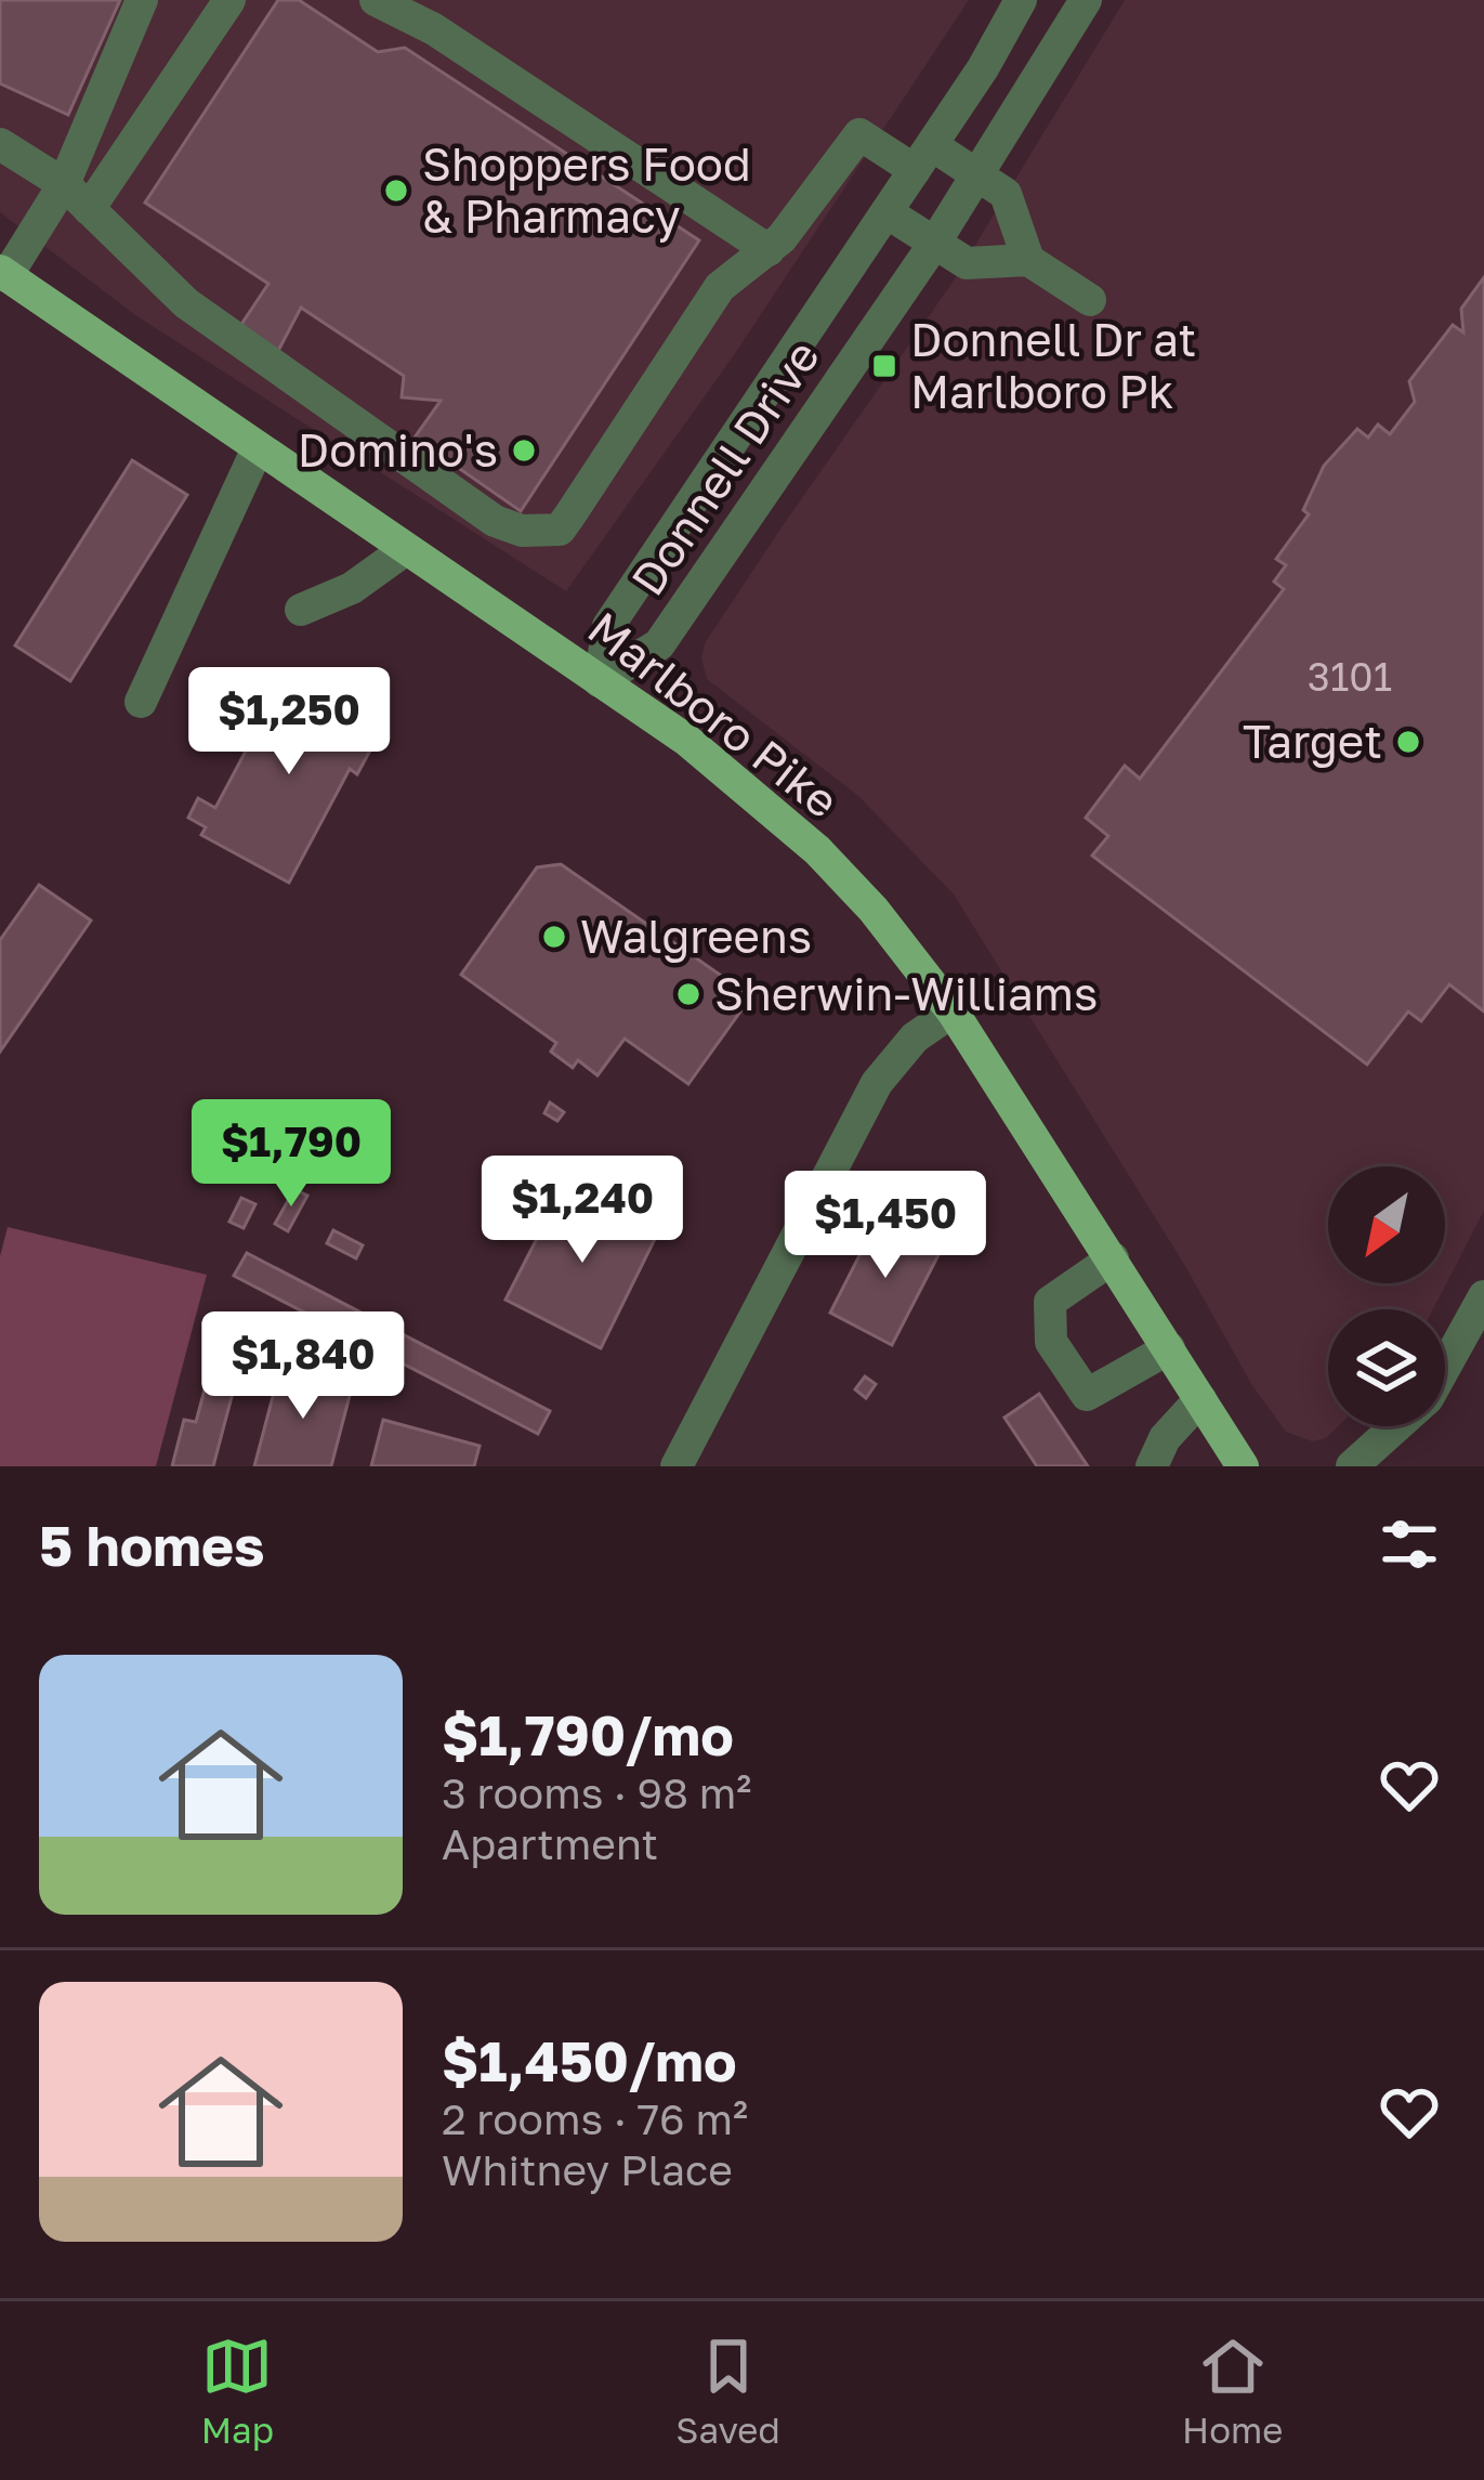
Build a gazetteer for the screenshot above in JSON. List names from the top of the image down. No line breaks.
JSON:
{"streets":{"main road":["Marlboro Pike"],"street":["Donnell Drive"]},"crossings":[["Donnell Drive","Marlboro Pike"]],"places":{"other":["Shoppers Food & Pharmacy","Domino's","Target","Walgreens","Sherwin-Williams"],"transit":["Donnell Dr at Marlboro Pk"]},"house_numbers":["3101"],"north":"bottom left","page":{"price":["$1,250","$1,790","$1,240","$1,450","$1,840"],"heading":"5 homes","list":[{"name":"$1,790/mo","note":"3 rooms · 98 m² · Apartment"},{"name":"$1,450/mo","note":"2 rooms · 76 m² · Whitney Place"}],"tabs":["Map","Saved","Home"]}}
